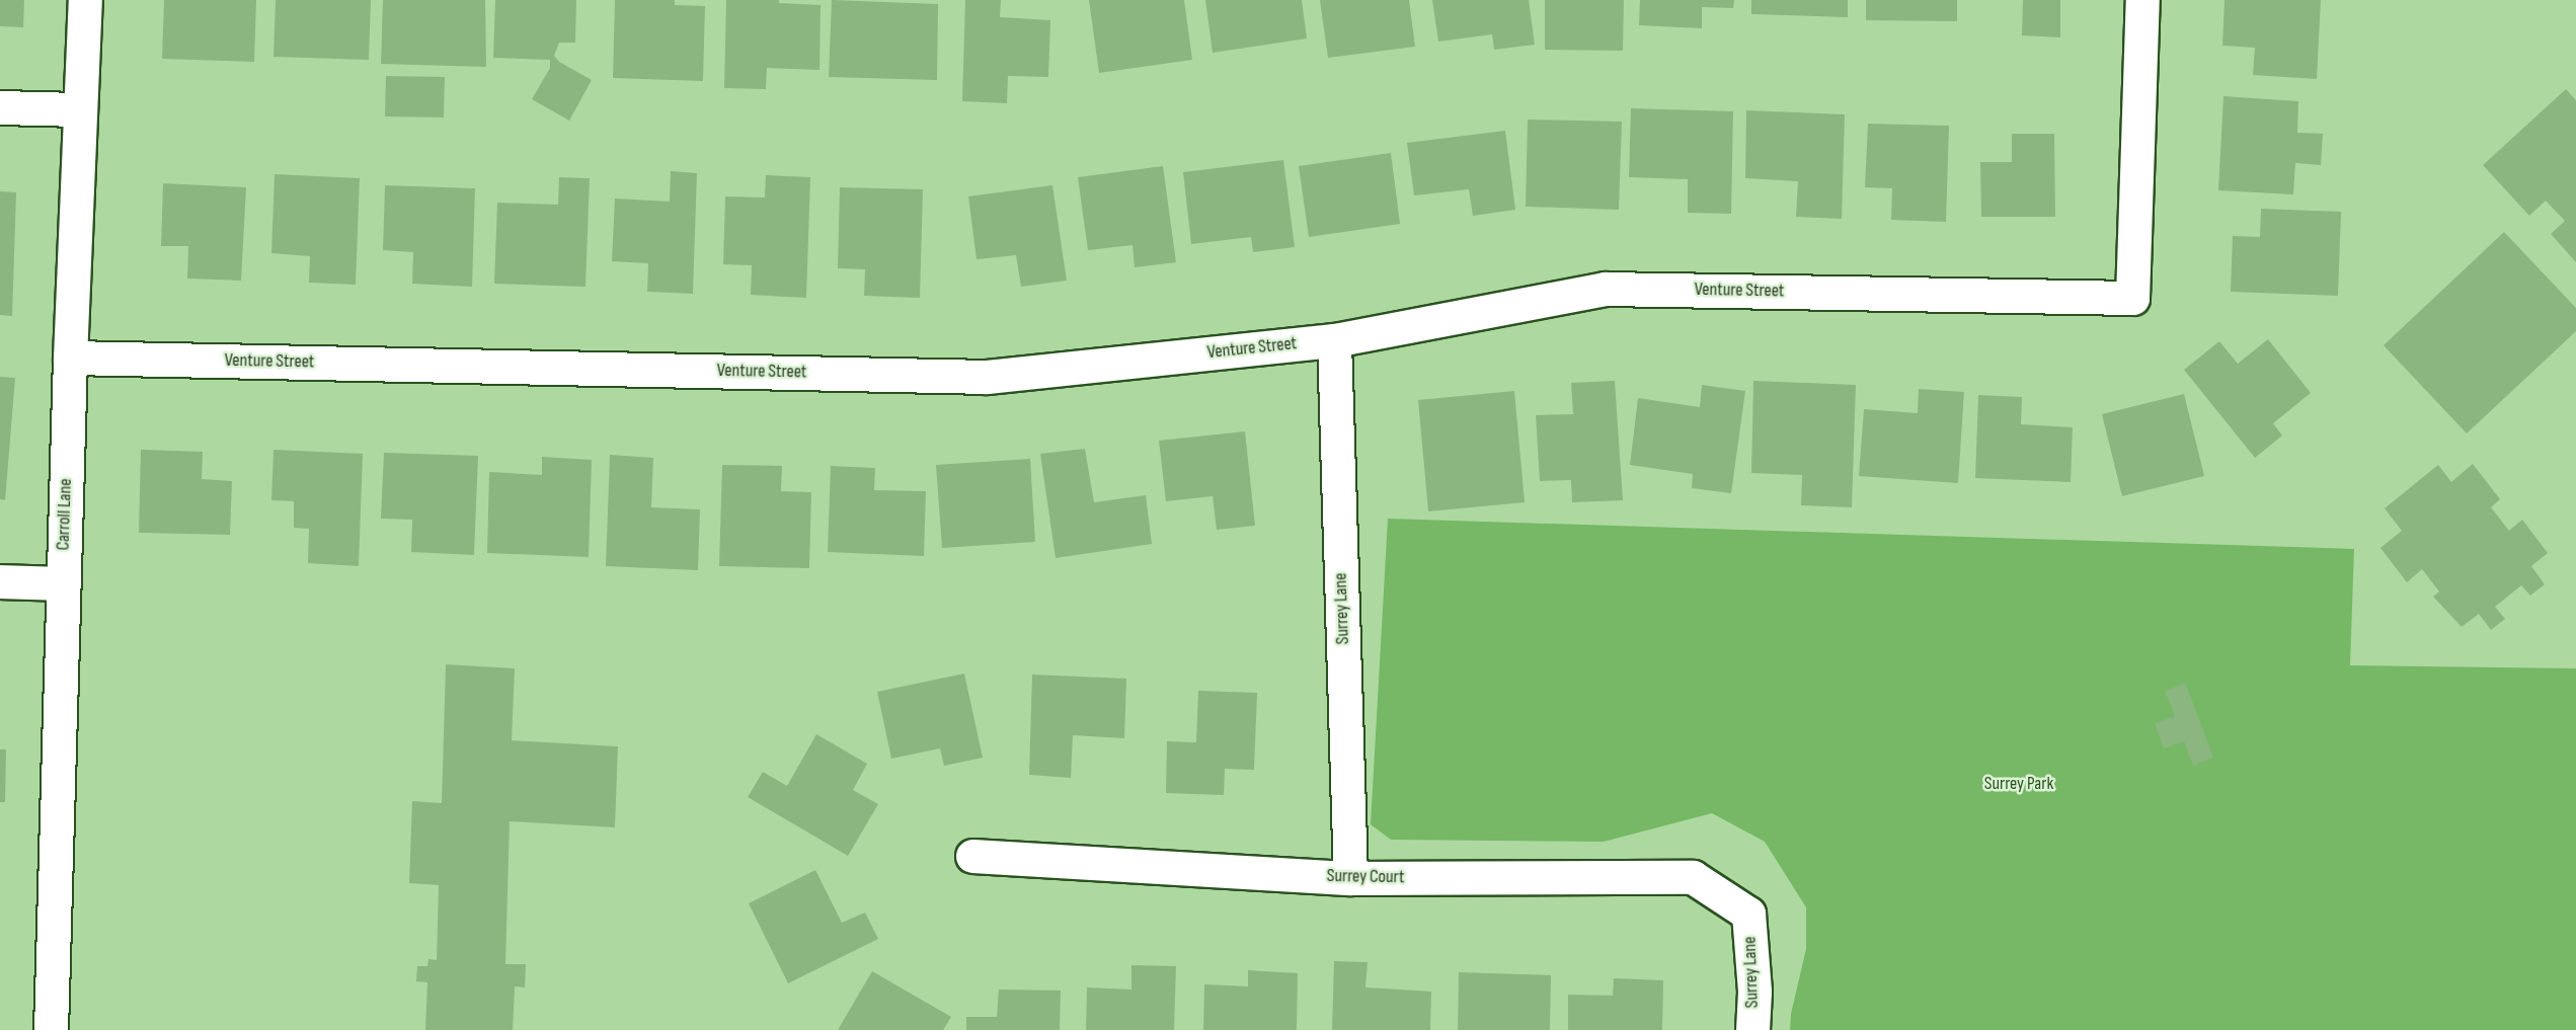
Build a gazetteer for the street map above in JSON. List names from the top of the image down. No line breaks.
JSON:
{"streets":{"street":["Venture Street","Carroll Lane","Surrey Lane","Surrey Court"]},"crossings":[["Venture Street","Carroll Lane"],["Venture Street","Surrey Lane"],["Surrey Lane","Surrey Court"]],"parks":["Surrey Park"]}
